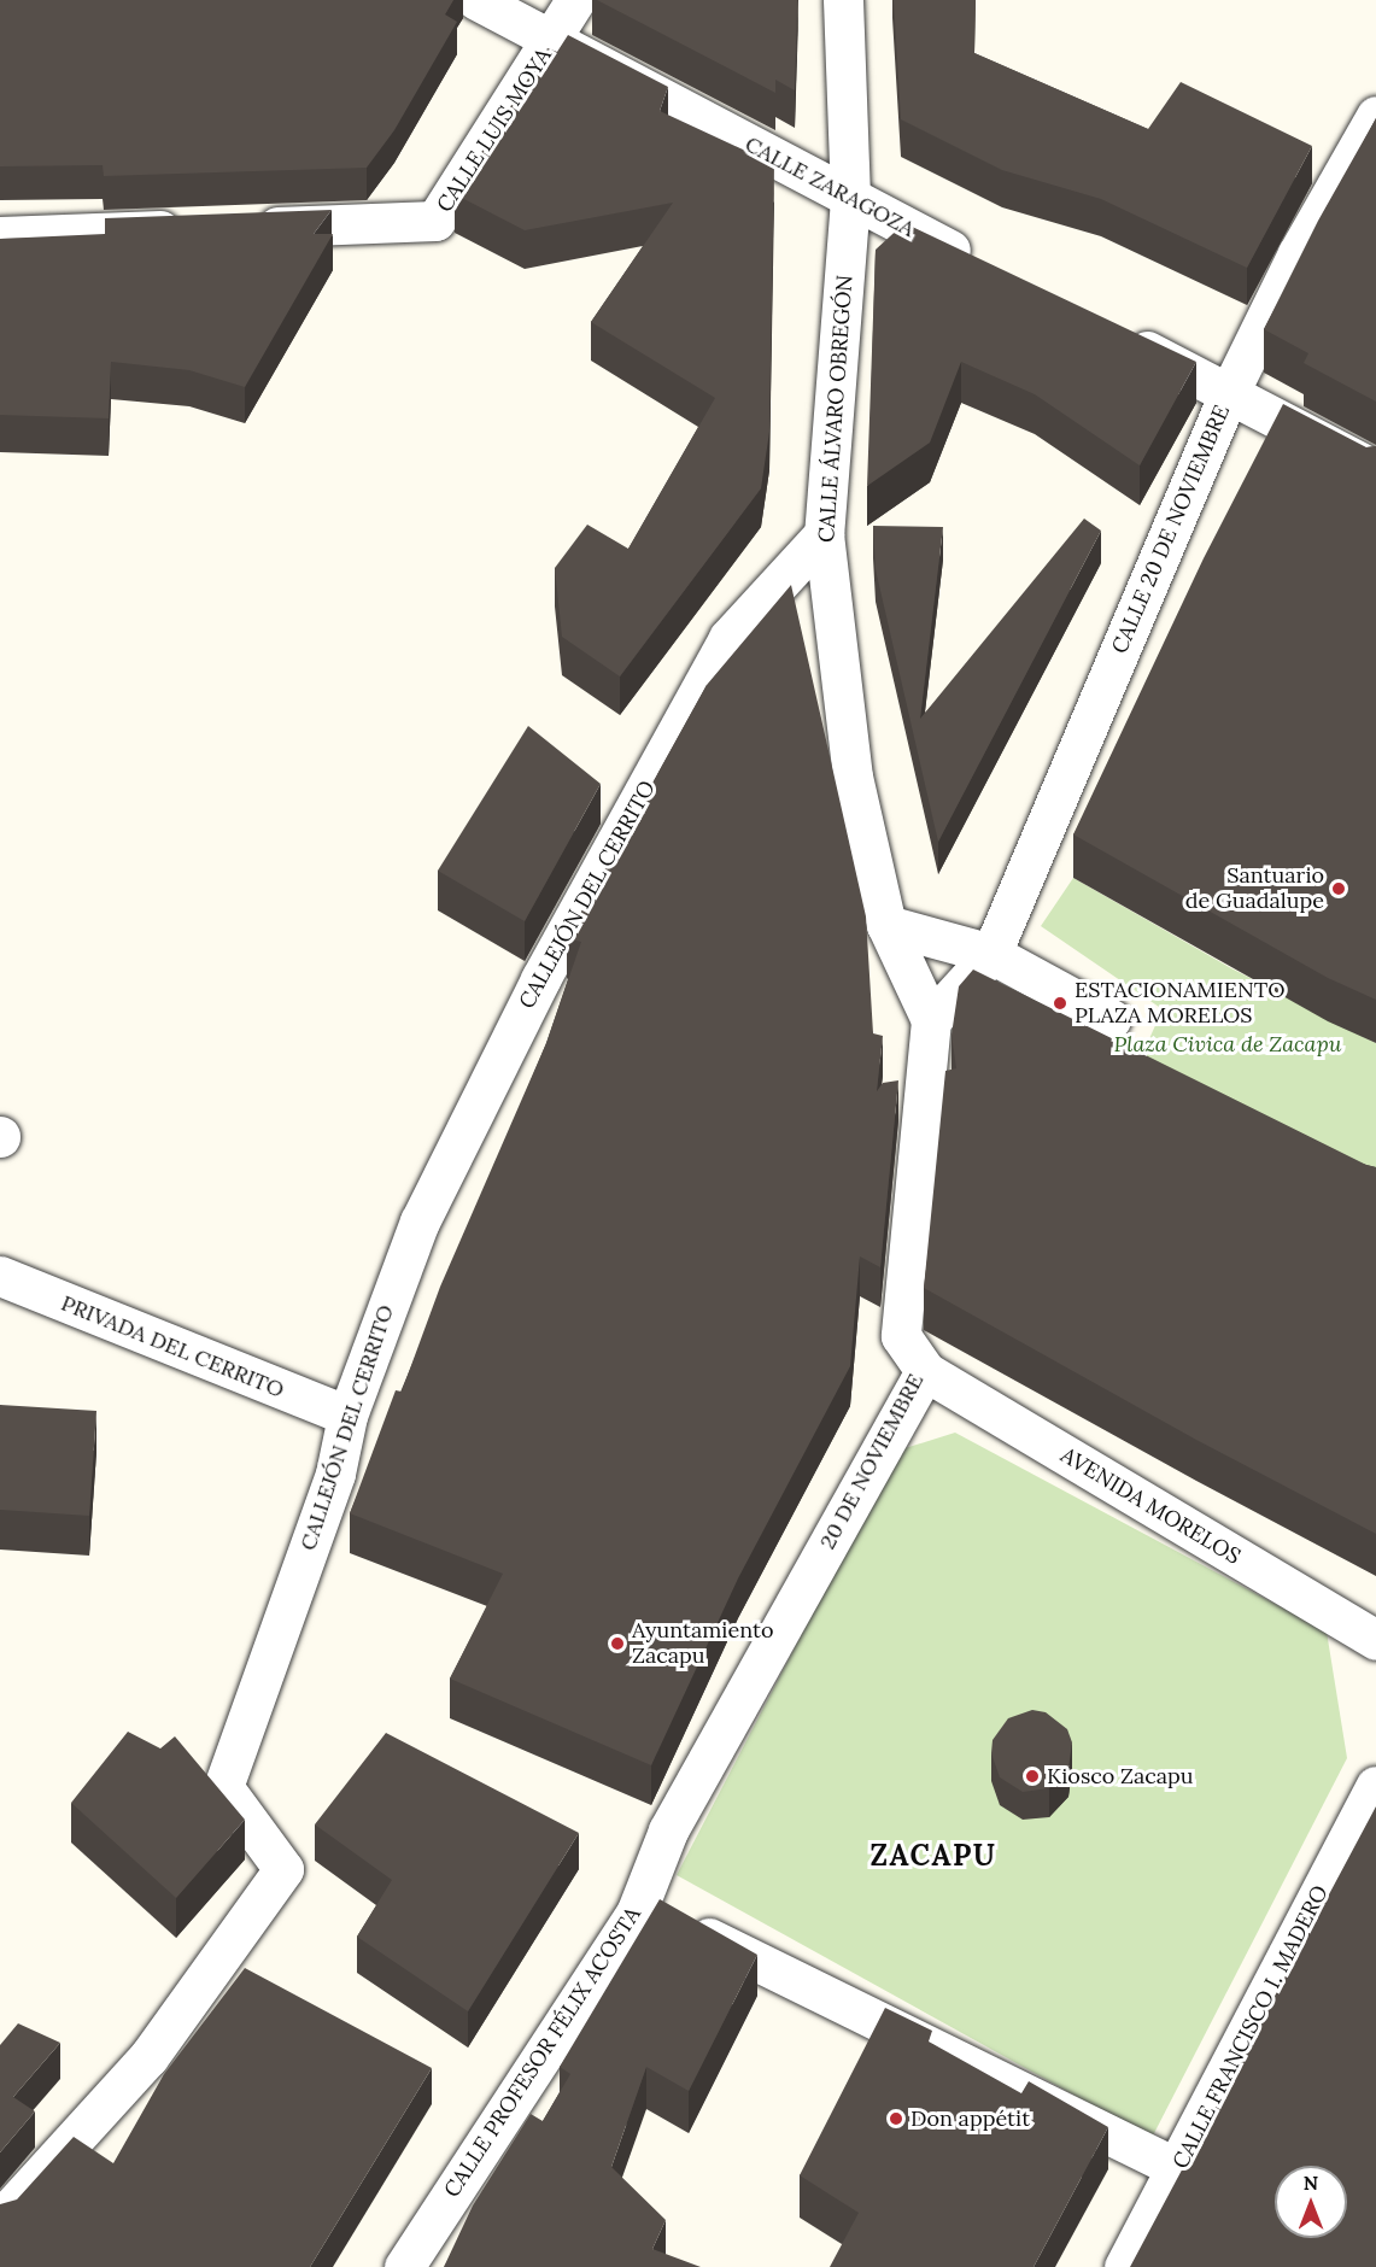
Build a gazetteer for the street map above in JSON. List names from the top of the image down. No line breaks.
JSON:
{"streets":{"street":["CALLE LUIS MOYA","CALLE ZARAGOZA","CALLE ÁLVARO OBREGÓN","CALLE 20 DE NOVIEMBRE","CALLEJÓN DEL CERRITO","PRIVADA DEL CERRITO","20 DE NOVIEMBRE","AVENIDA MORELOS","CALLE FRANCISCO I. MADERO","CALLE PROFESOR FÉLIX ACOSTA"]},"crossings":[["CALLE LUIS MOYA","CALLE ZARAGOZA"],["CALLE ZARAGOZA","CALLE ÁLVARO OBREGÓN"],["CALLE ÁLVARO OBREGÓN","CALLEJÓN DEL CERRITO"],["CALLE ÁLVARO OBREGÓN","20 DE NOVIEMBRE"],["CALLEJÓN DEL CERRITO","PRIVADA DEL CERRITO"],["20 DE NOVIEMBRE","AVENIDA MORELOS"],["20 DE NOVIEMBRE","CALLE PROFESOR FÉLIX ACOSTA"]],"districts":["ZACAPU"],"parks":["Plaza Civica de Zacapu"],"places":["Santuario de Guadalupe","ESTACIONAMIENTO PLAZA MORELOS","Ayuntamiento Zacapu","Kiosco Zacapu","Don appétit"],"north":"top"}
